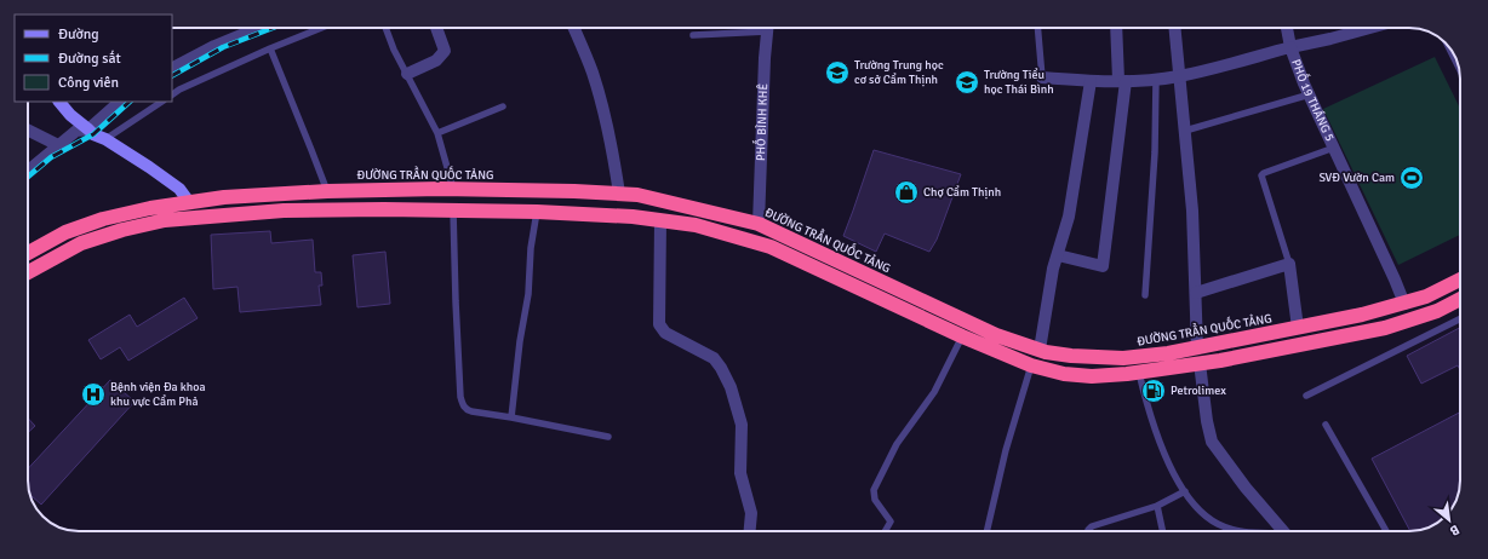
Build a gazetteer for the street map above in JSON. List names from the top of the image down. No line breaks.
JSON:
{"streets":{"highway":["ĐƯỜNG TRẦN QUỐC TẢNG"],"street":["PHỐ 19 THÁNG 5","PHỐ BÌNH KHÊ"]},"crossings":[["PHỐ 19 THÁNG 5","ĐƯỜNG TRẦN QUỐC TẢNG"],["PHỐ BÌNH KHÊ","ĐƯỜNG TRẦN QUỐC TẢNG"]],"places":{"school or university":["Trường Trung học cơ sở Cẩm Thịnh","Trường Tiểu học Thái Bình"],"sports":["SVĐ Vườn Cam"],"shop":["Chợ Cẩm Thịnh"],"fuel station":["Petrolimex"],"hospital":["Bệnh viện Đa khoa khu vực Cẩm Phả"]},"legend":["Đường","Đường sắt","Công viên"],"north":"bottom right"}
